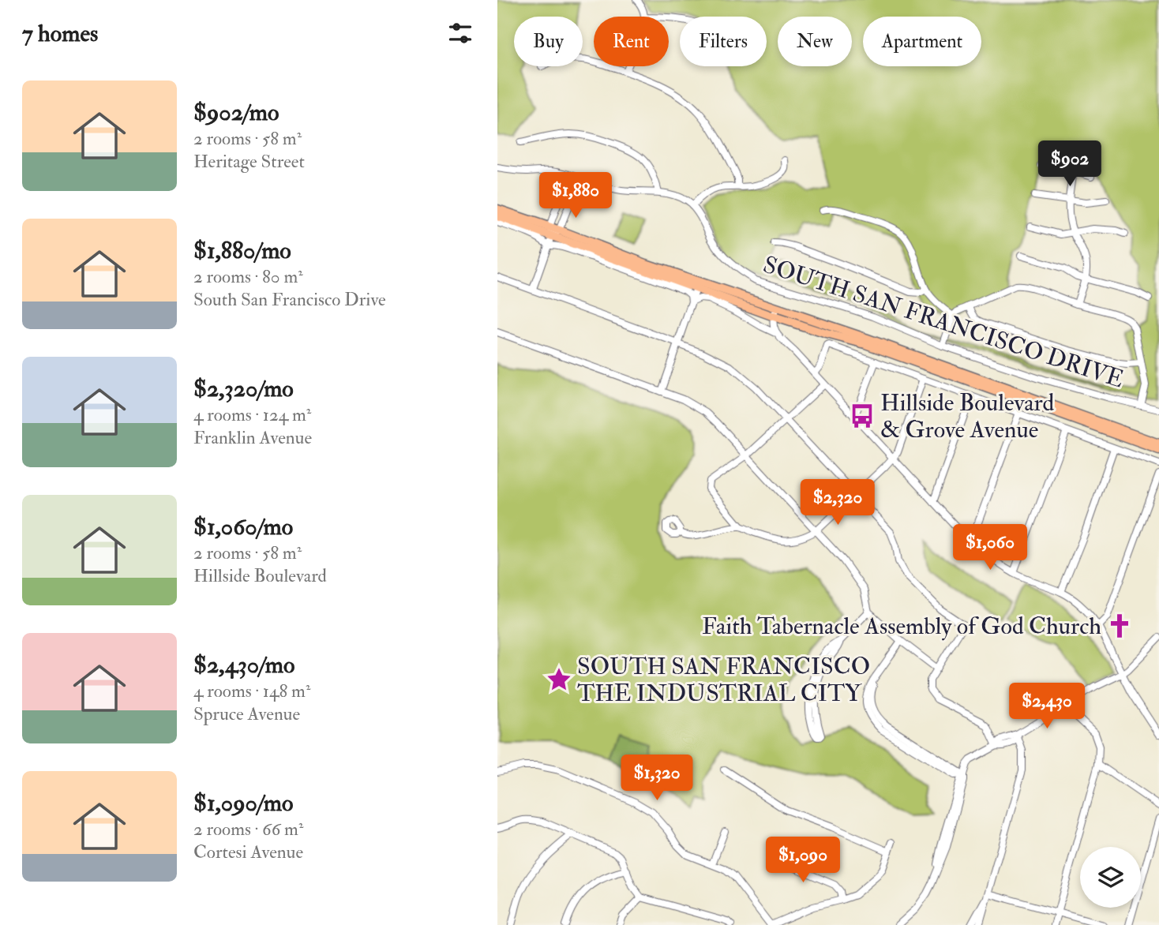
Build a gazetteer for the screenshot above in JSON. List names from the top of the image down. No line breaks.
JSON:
{"streets":{"street":["SOUTH SAN FRANCISCO DRIVE"]},"places":{"bus stop":["Hillside Boulevard & Grove Avenue"],"church":["Faith Tabernacle Assembly of God Church"],"place":["SOUTH SAN FRANCISCO THE INDUSTRIAL CITY"]},"page":{"heading":"7 homes","chip":["Buy","Rent","Filters","New","Apartment"],"list":[{"name":"$902/mo","note":"2 rooms · 58 m² · Heritage Street"},{"name":"$1,880/mo","note":"2 rooms · 80 m² · South San Francisco Drive"},{"name":"$2,320/mo","note":"4 rooms · 124 m² · Franklin Avenue"},{"name":"$1,060/mo","note":"2 rooms · 58 m² · Hillside Boulevard"},{"name":"$2,430/mo","note":"4 rooms · 148 m² · Spruce Avenue"},{"name":"$1,090/mo","note":"2 rooms · 66 m² · Cortesi Avenue"}],"price":["$902","$1,880","$2,320","$1,060","$2,430","$1,320","$1,090"]}}
